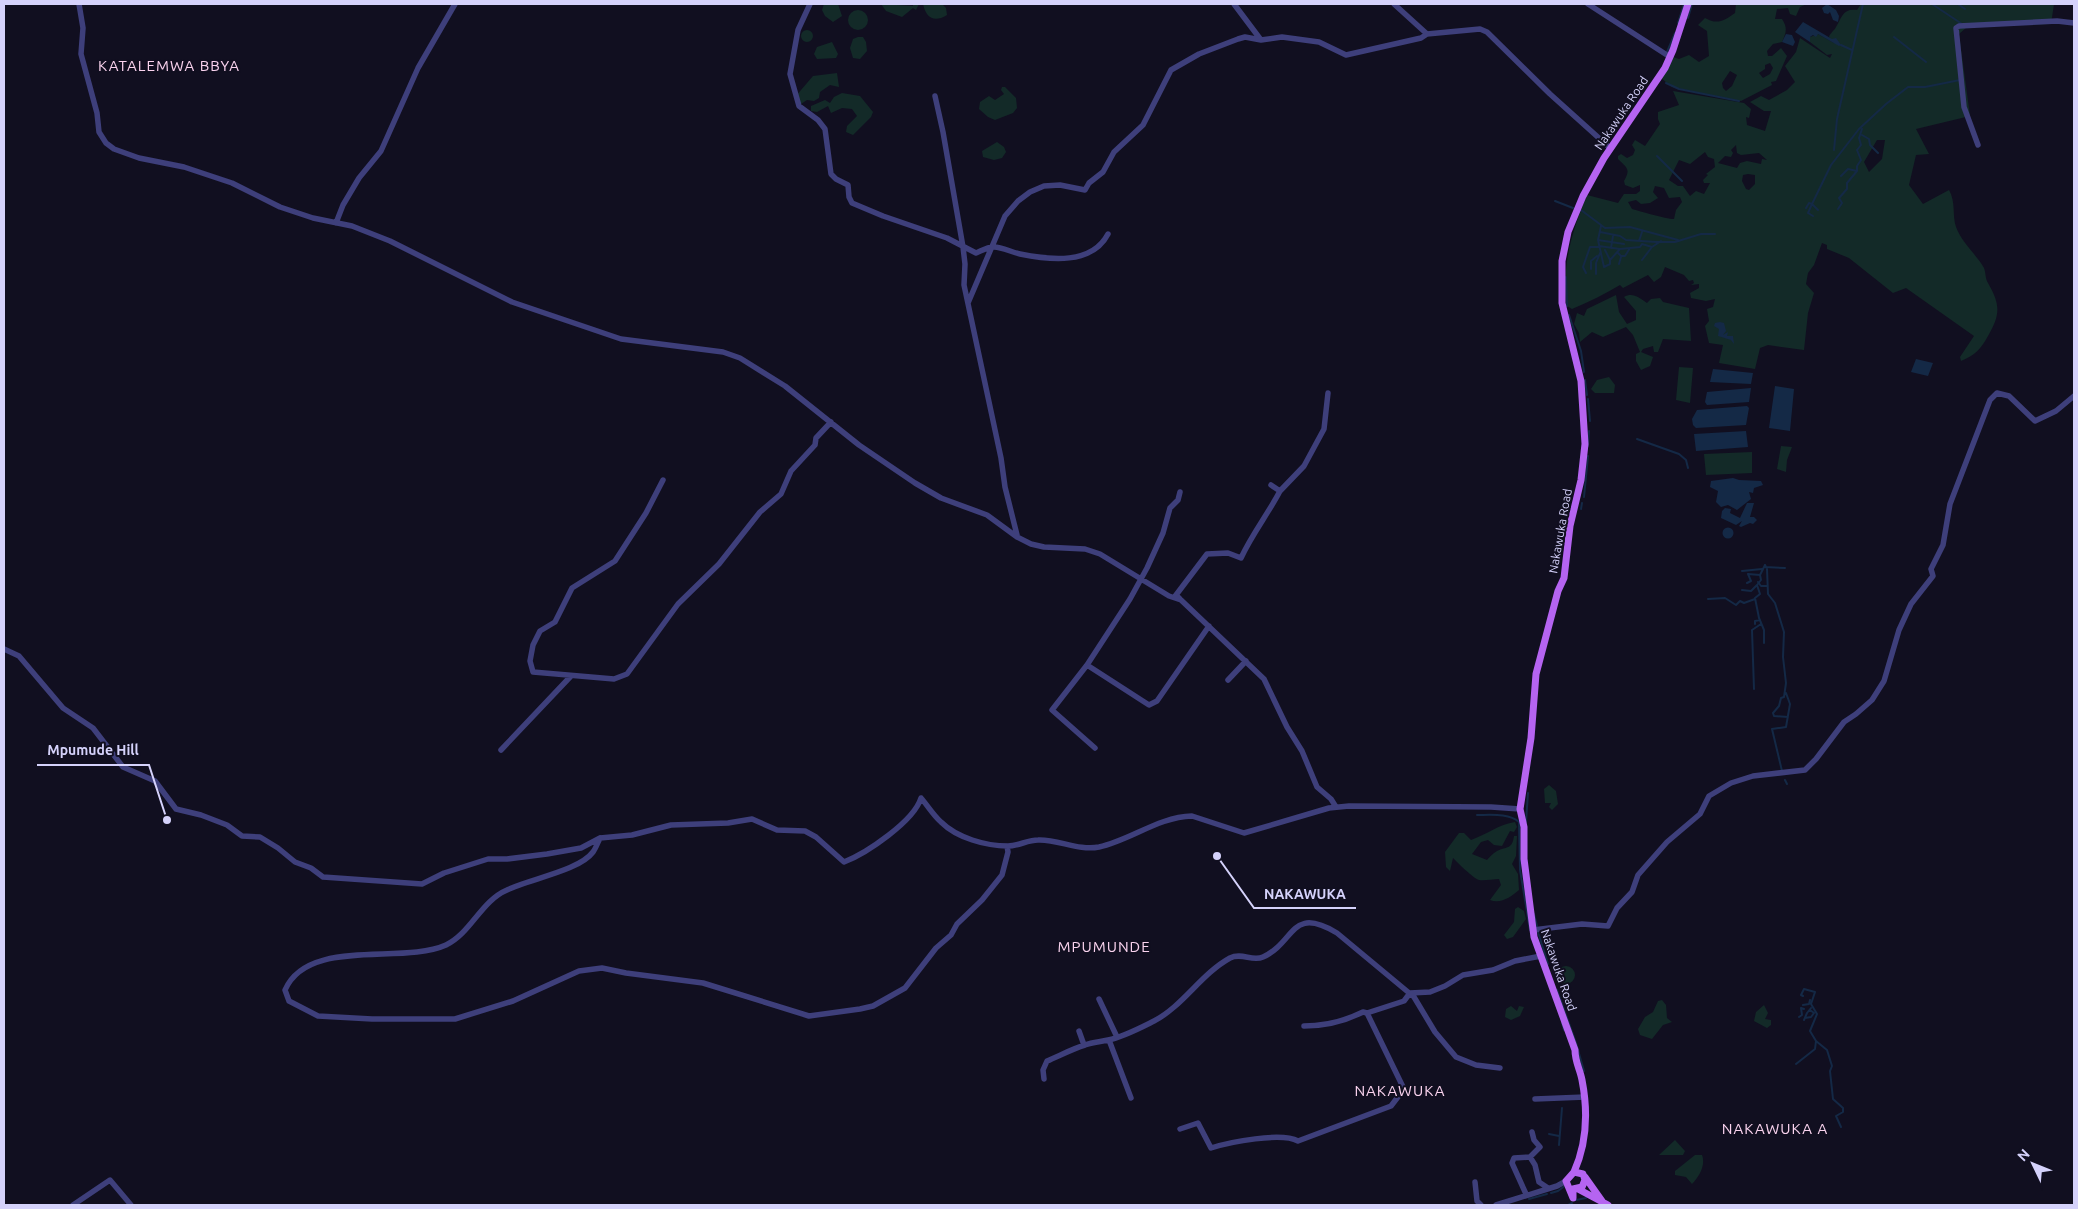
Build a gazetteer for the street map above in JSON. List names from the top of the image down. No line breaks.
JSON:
{"streets":{"main road":["Nakawuka Road"]},"districts":["KATALEMWA BBYA","MPUMUNDE","NAKAWUKA","NAKAWUKA A"],"places":["Mpumude Hill","NAKAWUKA"],"north":"top left"}
